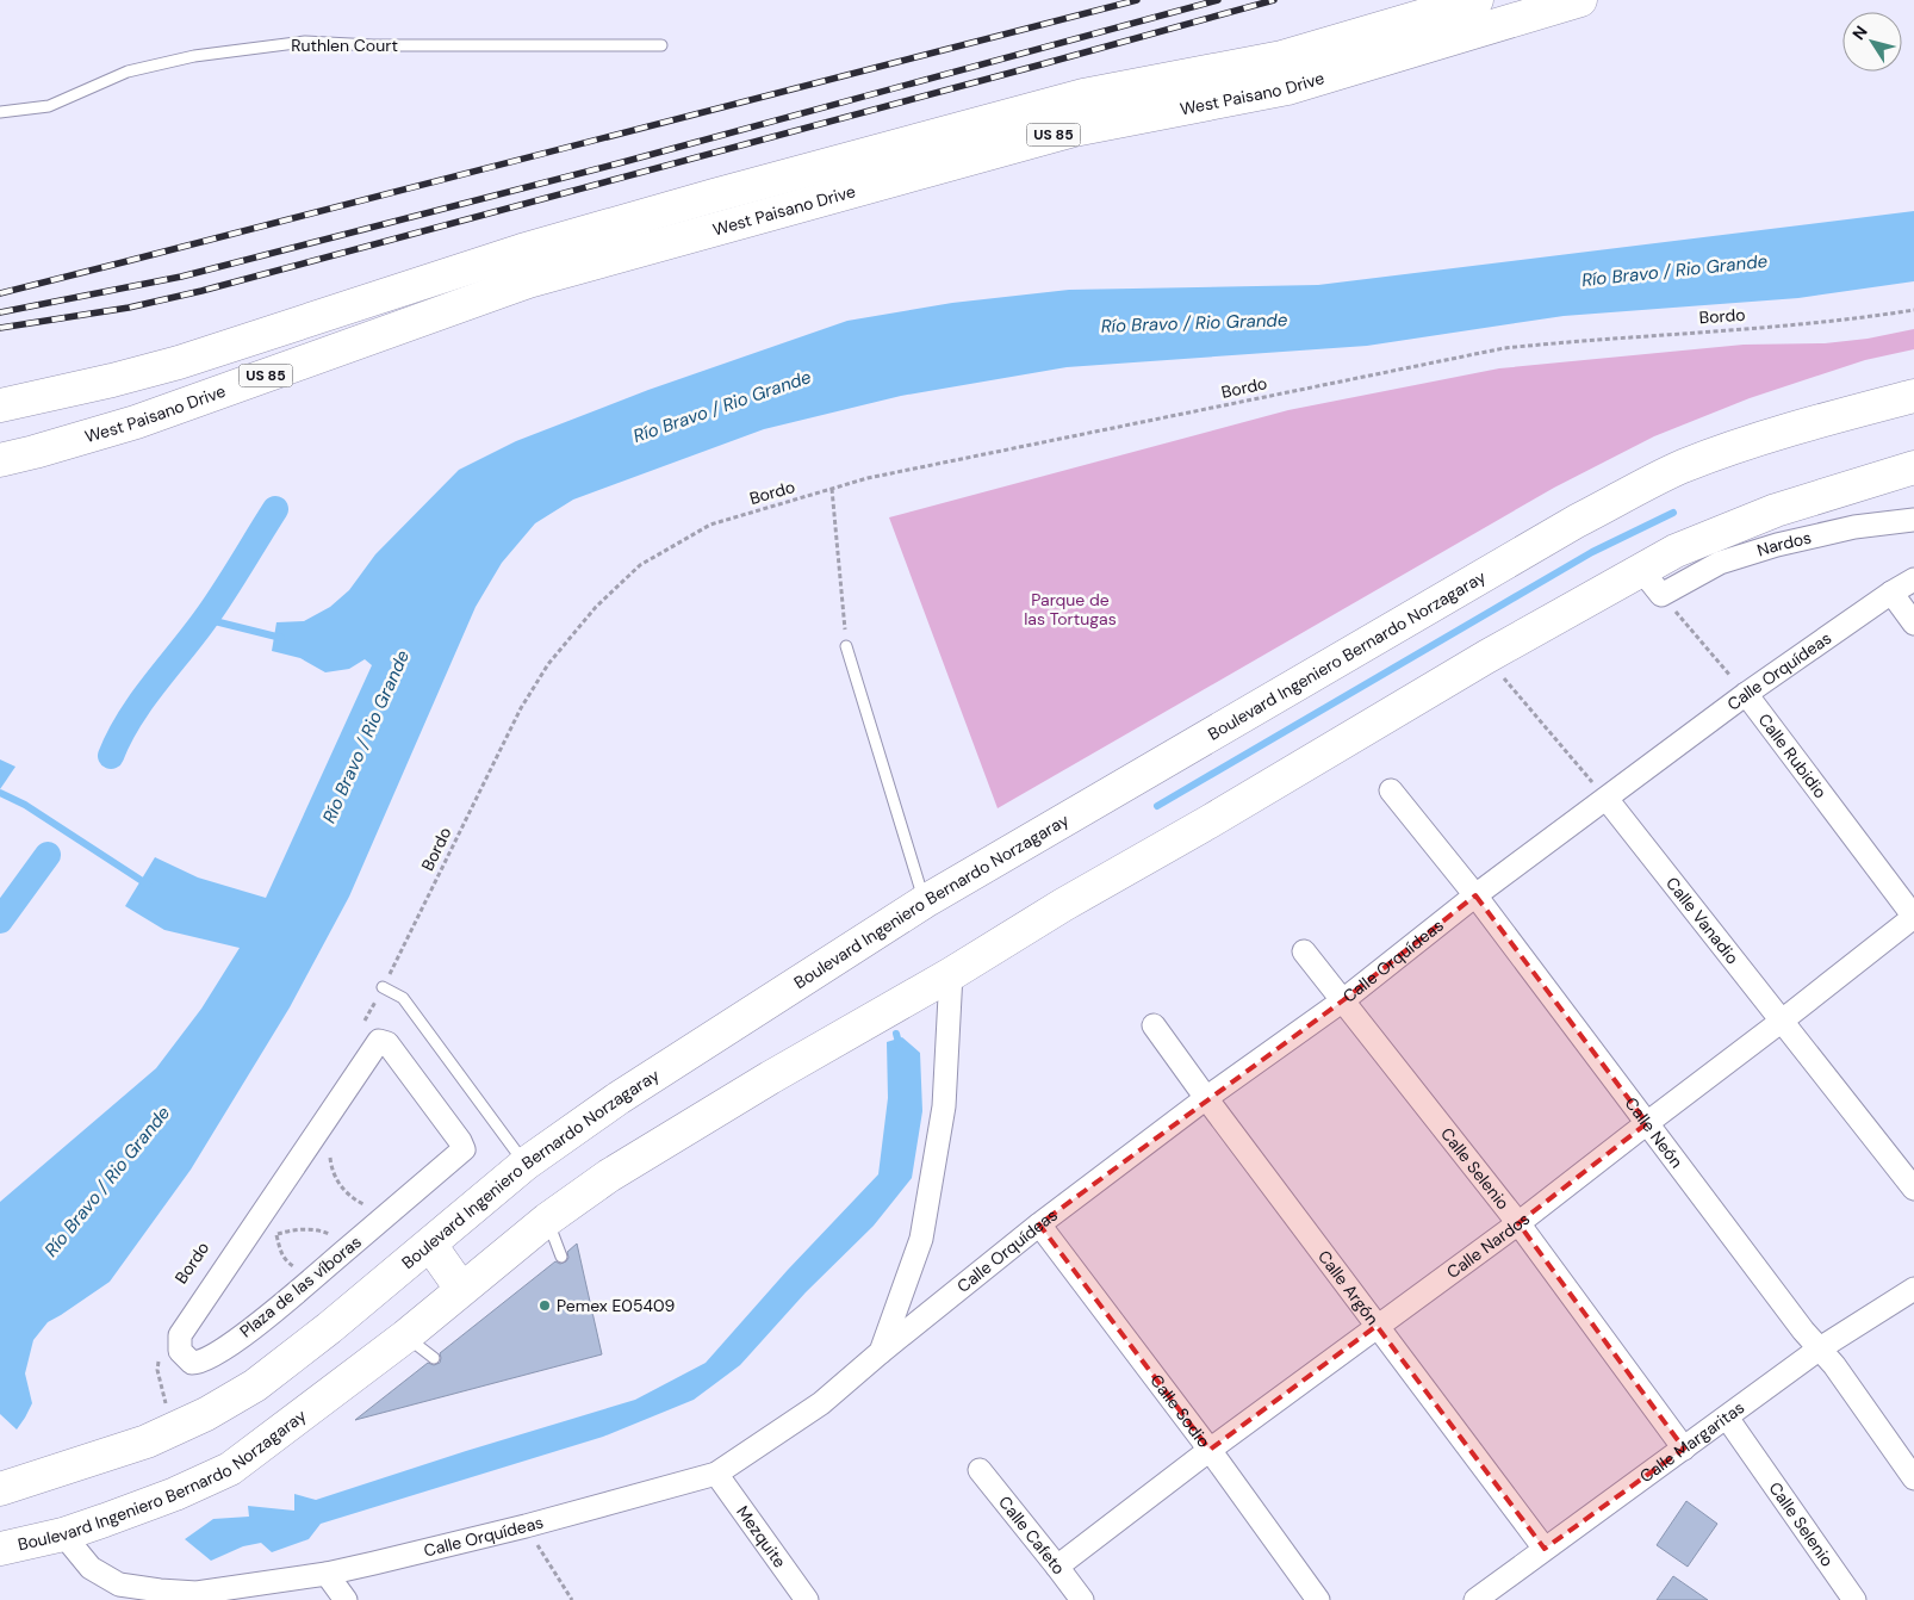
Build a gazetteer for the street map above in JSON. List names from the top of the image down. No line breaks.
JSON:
{"streets":{"main road":["West Paisano Drive","US 85","Boulevard Ingeniero Bernardo Norzagaray"],"street":["Nardos","Calle Orquídeas","Calle Rubidio","Calle Vanadio","Calle Neón","Calle Selenio","Calle Nardos","Plaza de las víboras","Calle Argón","Calle Sodio","Calle Margaritas","Calle Cafeto","Mezquite"],"lane":["Ruthlen Court"],"path":["Bordo"]},"crossings":[["Nardos","Boulevard Ingeniero Bernardo Norzagaray"],["Boulevard Ingeniero Bernardo Norzagaray","Calle Orquídeas"],["Calle Orquídeas","Calle Rubidio"],["Calle Orquídeas","Calle Vanadio"],["Calle Orquídeas","Calle Neón"],["Calle Orquídeas","Calle Selenio"],["Calle Orquídeas","Calle Argón"],["Calle Orquídeas","Calle Sodio"],["Calle Orquídeas","Mezquite"],["Calle Rubidio","Calle Nardos"],["Calle Vanadio","Calle Nardos"],["Calle Neón","Calle Nardos"],["Calle Neón","Calle Margaritas"],["Calle Selenio","Calle Nardos"],["Calle Selenio","Calle Margaritas"],["Calle Nardos","Calle Argón"],["Calle Nardos","Calle Sodio"],["Calle Nardos","Calle Cafeto"],["Calle Argón","Calle Margaritas"]],"water":["Río Bravo / Rio Grande"],"parks":["Parque de las Tortugas"],"places":["Pemex E05409"],"north":"top left"}
